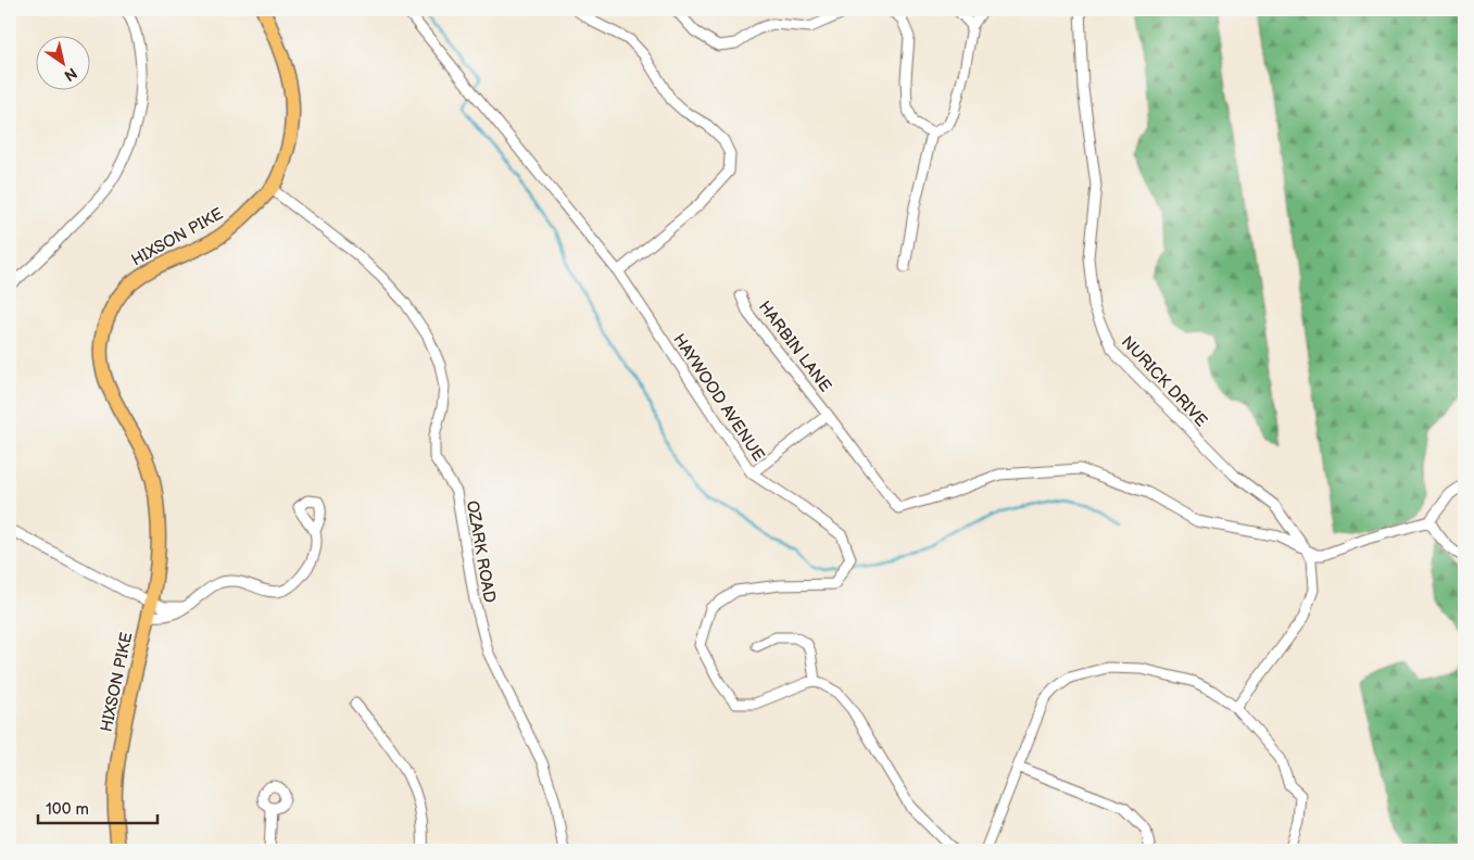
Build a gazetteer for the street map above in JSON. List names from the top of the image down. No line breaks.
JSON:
{"streets":{"main road":["HIXSON PIKE"],"street":["HARBIN LANE","NURICK DRIVE","HAYWOOD AVENUE","OZARK ROAD"]},"crossings":[["HIXSON PIKE","OZARK ROAD"],["HARBIN LANE","NURICK DRIVE"]],"scale_bar":"100 m","north":"bottom right"}
